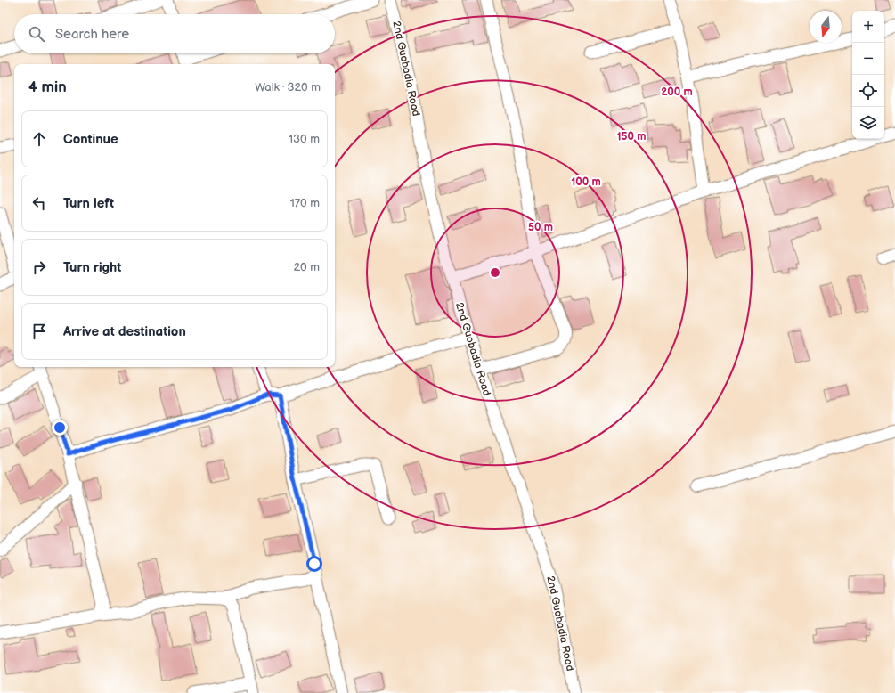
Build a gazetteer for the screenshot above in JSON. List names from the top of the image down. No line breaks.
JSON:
{"streets":{"street":["2nd Guobadia Road"]},"north":"bottom","page":{"map_buttons":["+","−"],"search":"Search here","heading":["4 min","Walk · 320 m"],"list":[["Continue","130 m"],["Turn left","170 m"],["Turn right","20 m"],"Arrive at destination"]},"rings":["200 m","150 m","100 m","50 m"]}
